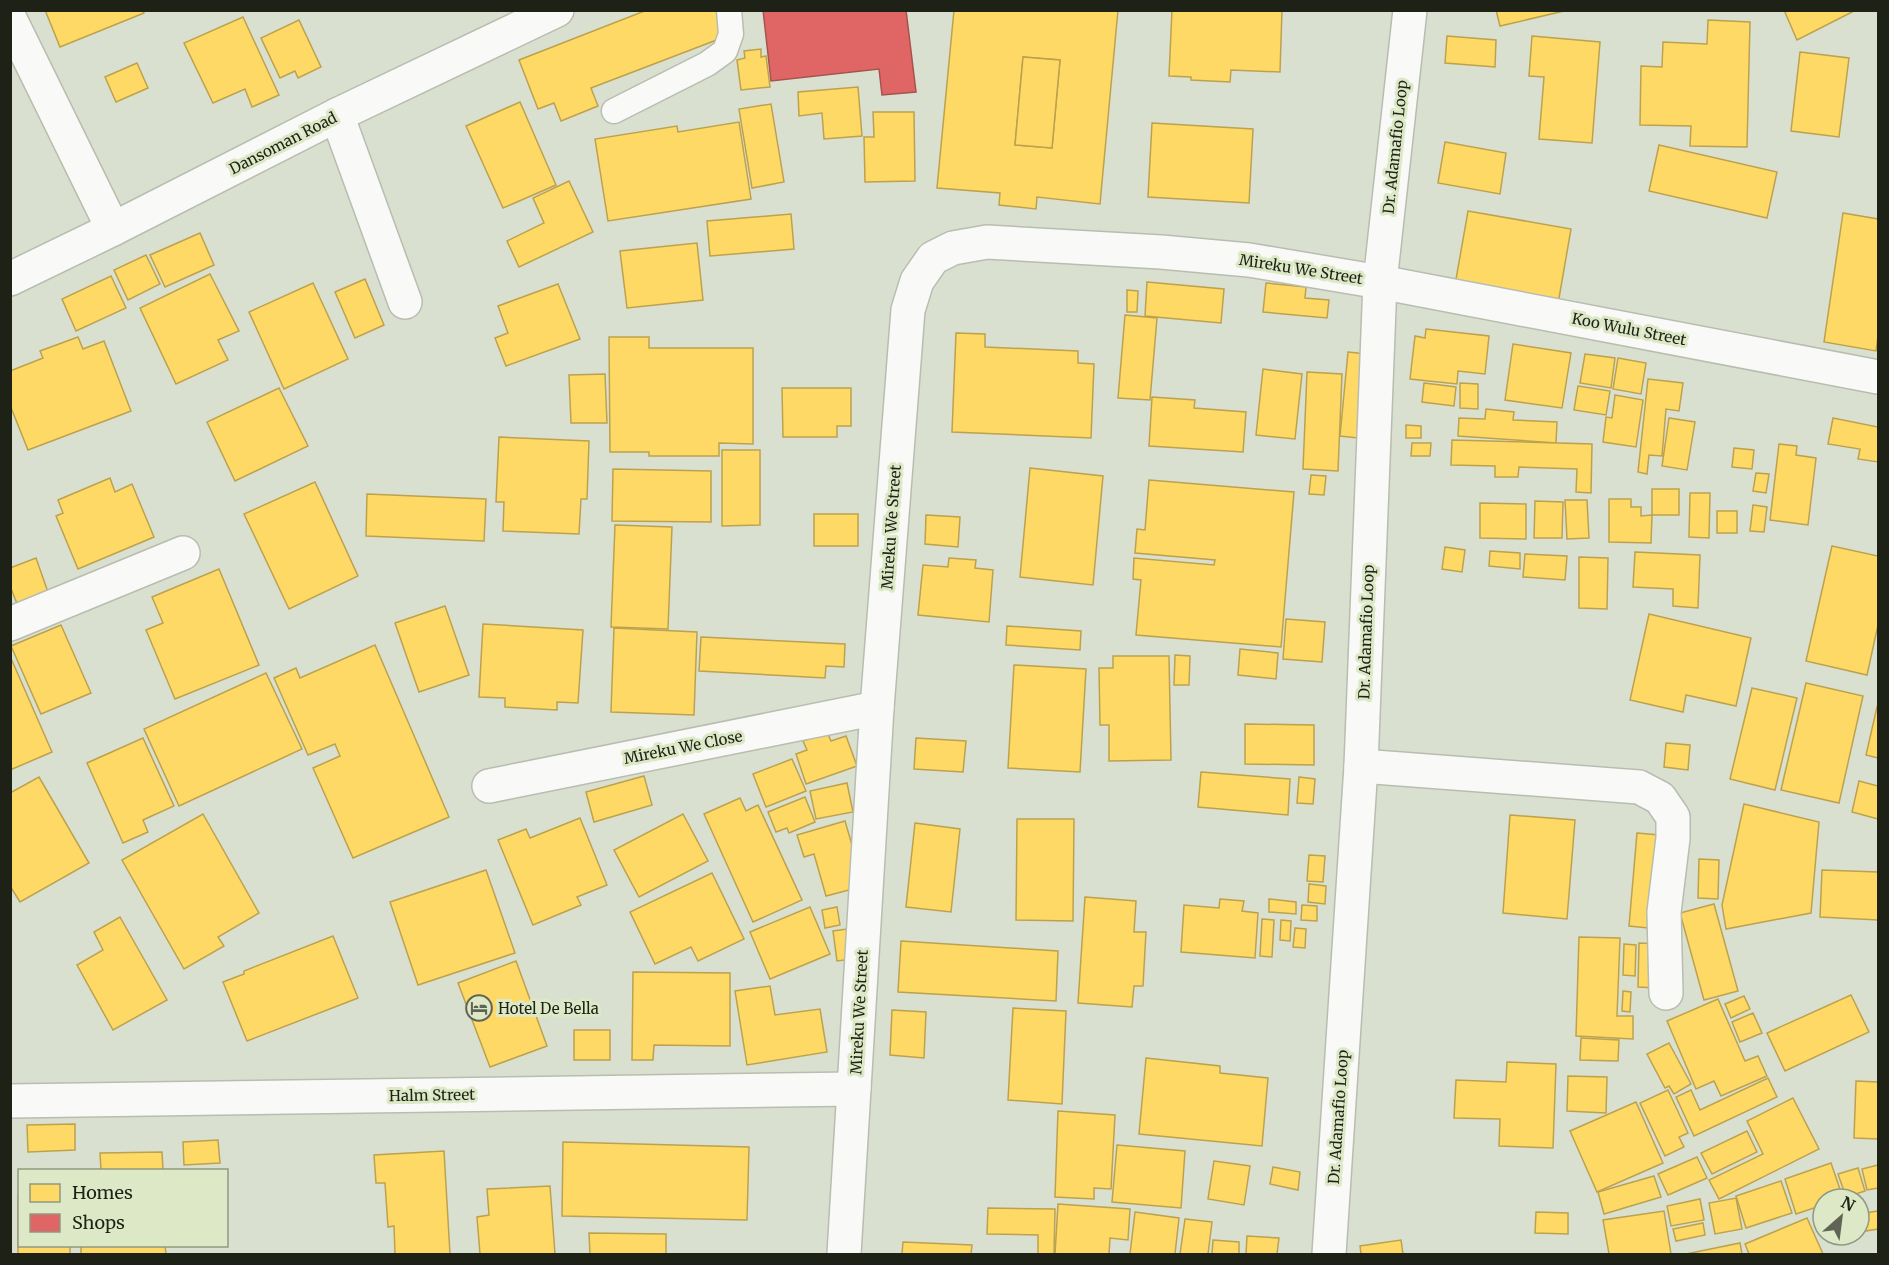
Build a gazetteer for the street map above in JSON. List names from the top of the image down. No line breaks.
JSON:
{"streets":{"street":["Dansoman Road","Dr. Adamafio Loop","Mireku We Street","Koo Wulu Street","Mireku We Close","Halm Street"]},"crossings":[["Dr. Adamafio Loop","Mireku We Street"],["Dr. Adamafio Loop","Koo Wulu Street"],["Mireku We Street","Koo Wulu Street"],["Mireku We Street","Mireku We Close"],["Mireku We Street","Halm Street"]],"places":{"hotel":["Hotel De Bella"]},"legend":["Homes","Shops"],"north":"top right"}
